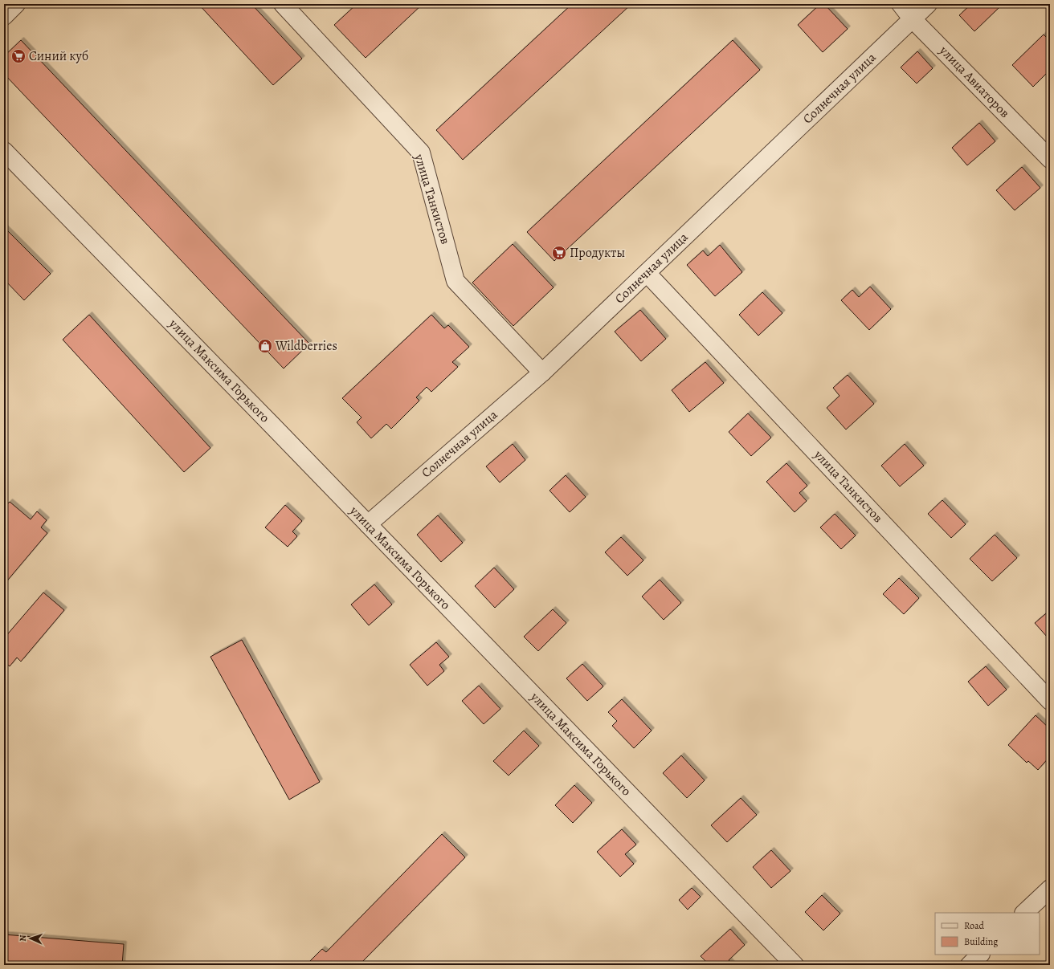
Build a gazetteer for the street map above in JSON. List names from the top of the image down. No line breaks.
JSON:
{"streets":{"street":["улица Авиаторов","Солнечная улица","улица Танкистов","улица Максима Горького"]},"crossings":[["улица Авиаторов","Солнечная улица"],["Солнечная улица","улица Танкистов"],["Солнечная улица","улица Максима Горького"]],"places":{"supermarket":["Синий куб","Продукты"],"shop":["Wildberries"]},"legend":["Road","Building"],"north":"left"}
